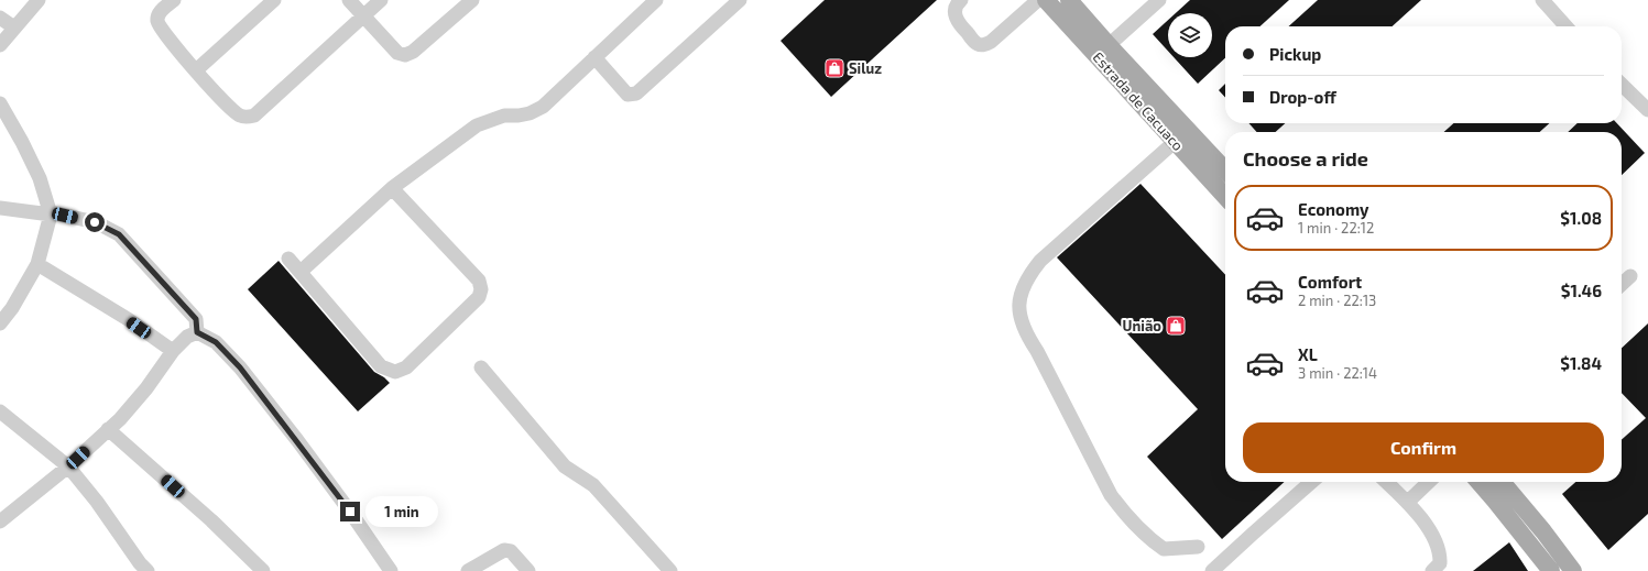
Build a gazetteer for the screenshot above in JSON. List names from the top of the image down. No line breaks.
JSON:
{"streets":{"main road":["Estrada de Cacuaco"]},"places":{"shop":["Siluz","União"]},"page":{"banner":["Pickup","Drop-off"],"heading":"Choose a ride","list":[{"name":"Economy","note":"1 min · 22:12","value":"$1.08"},{"name":"Comfort","note":"2 min · 22:13","value":"$1.46"},{"name":"XL","note":"3 min · 22:14","value":"$1.84"}],"buttons":"Confirm","bubble":"1 min"}}
